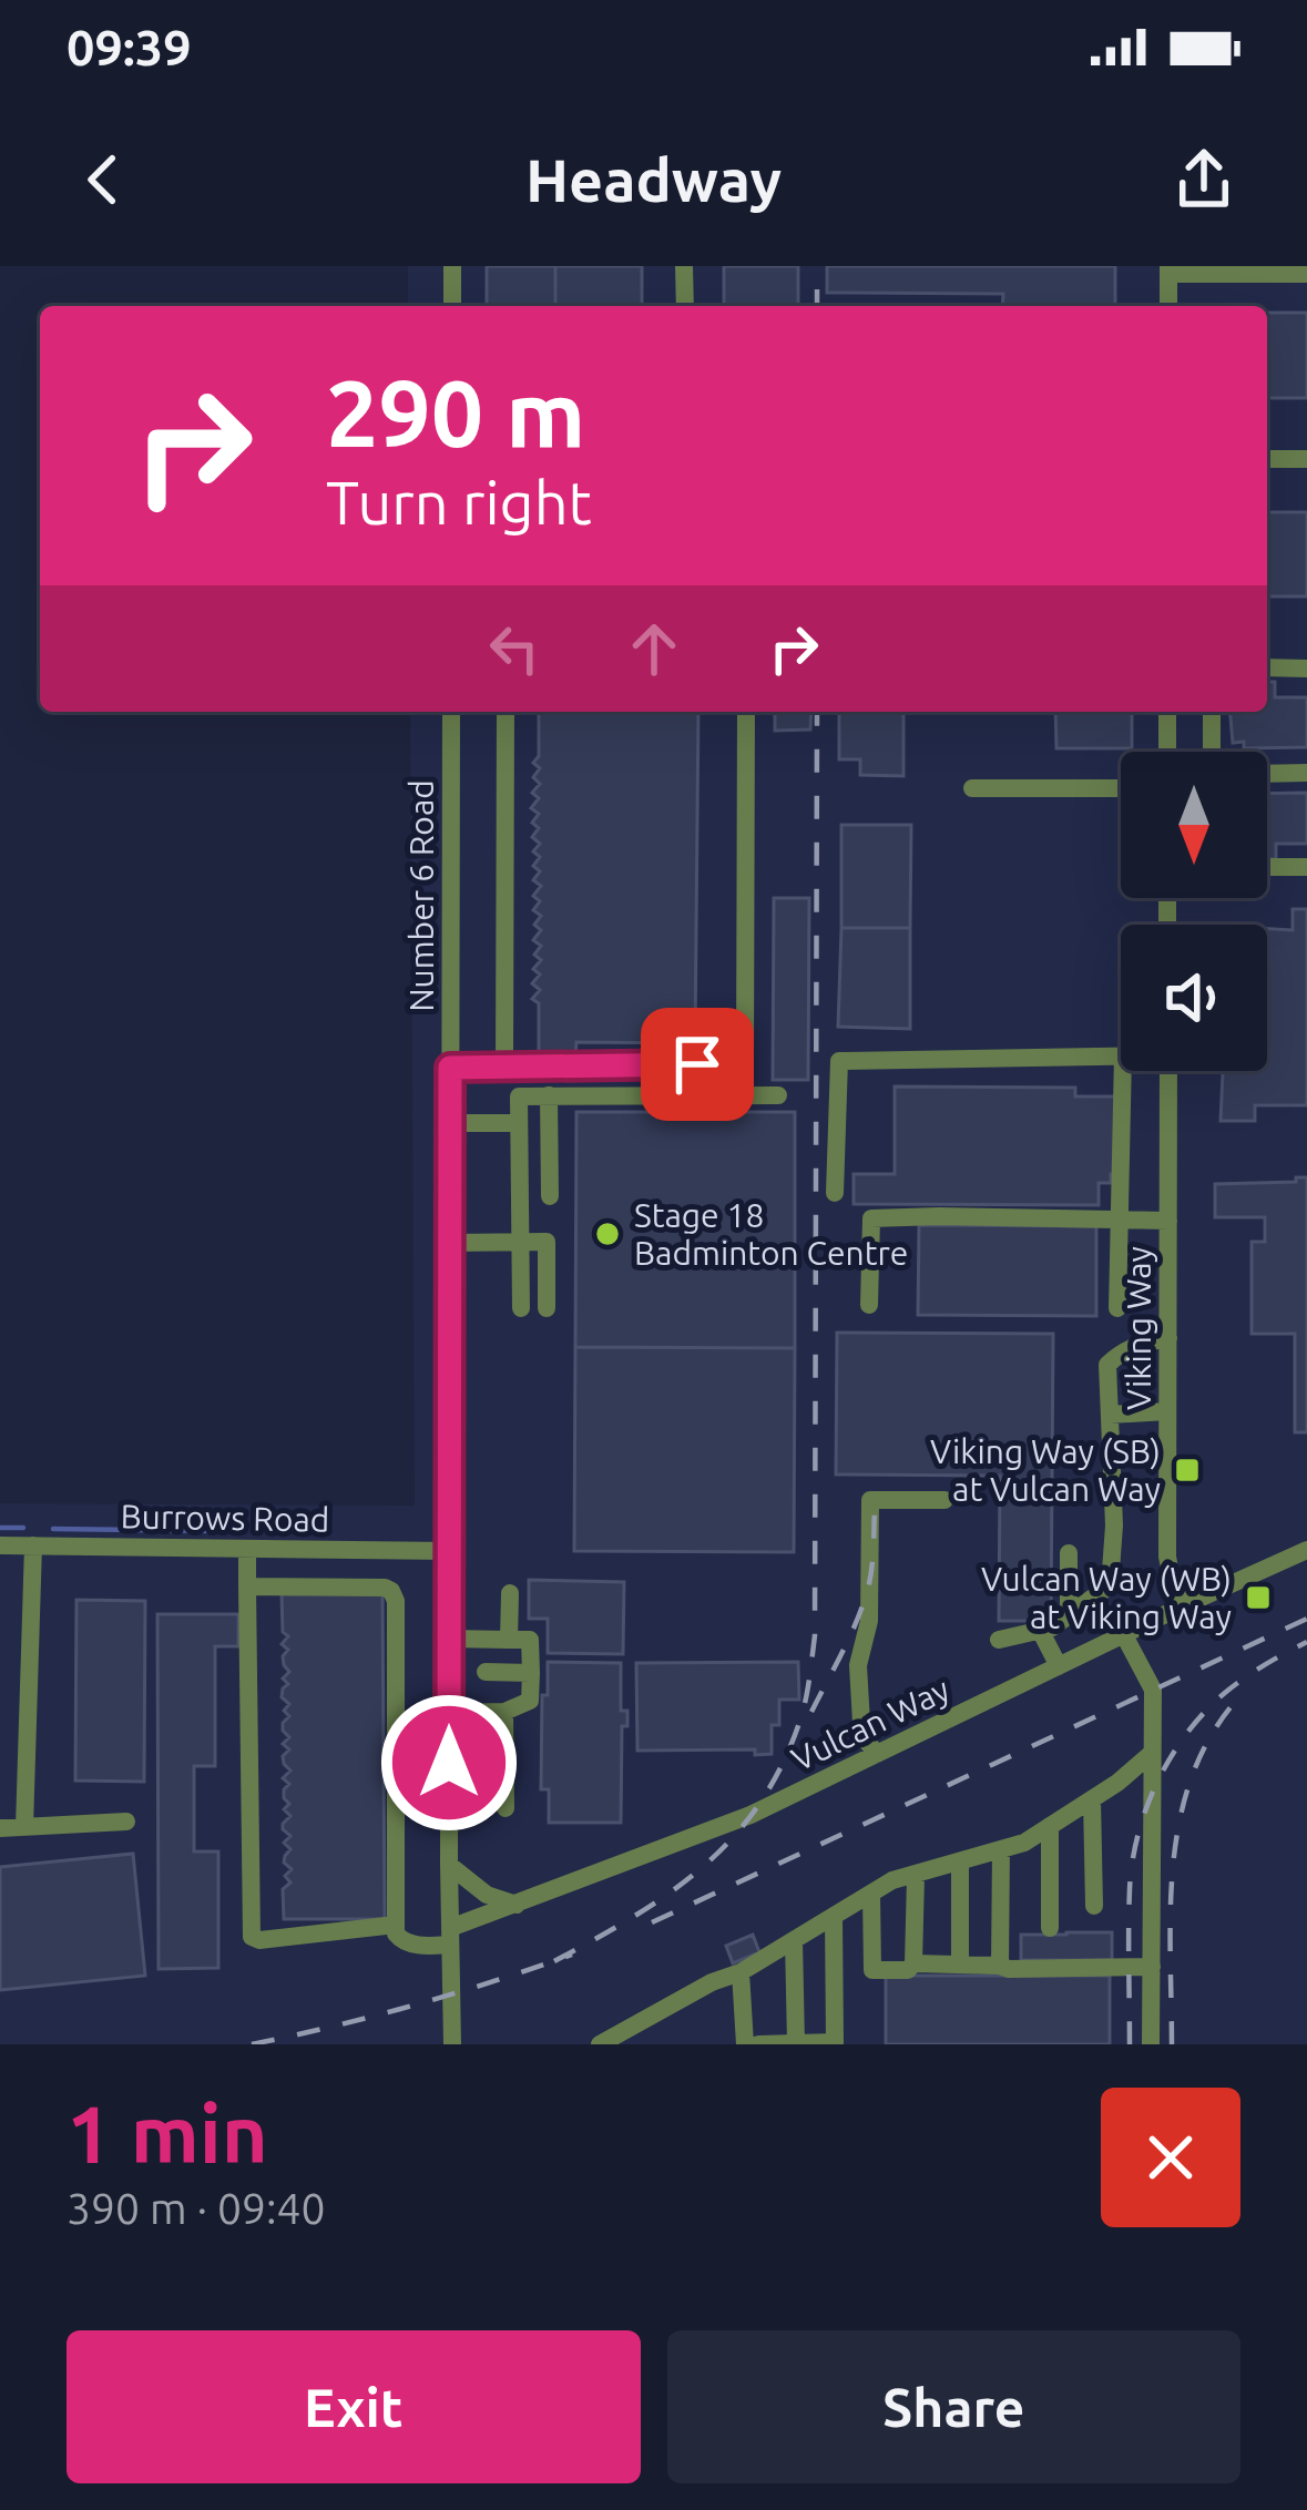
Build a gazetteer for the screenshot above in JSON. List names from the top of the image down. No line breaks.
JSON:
{"streets":{"street":["Number 6 Road","Viking Way","Burrows Road","Vulcan Way"]},"crossings":[["Number 6 Road","Burrows Road"],["Number 6 Road","Vulcan Way"],["Viking Way","Vulcan Way"]],"places":{"other":["Stage 18 Badminton Centre"],"transit":["Viking Way (SB) at Vulcan Way","Vulcan Way (WB) at Viking Way"]},"north":"bottom","page":{"status":"09:39","header":"Headway","turn":["290 m","Turn right"],"heading":["1 min","390 m · 09:40"],"buttons":["Exit","Share"]}}
